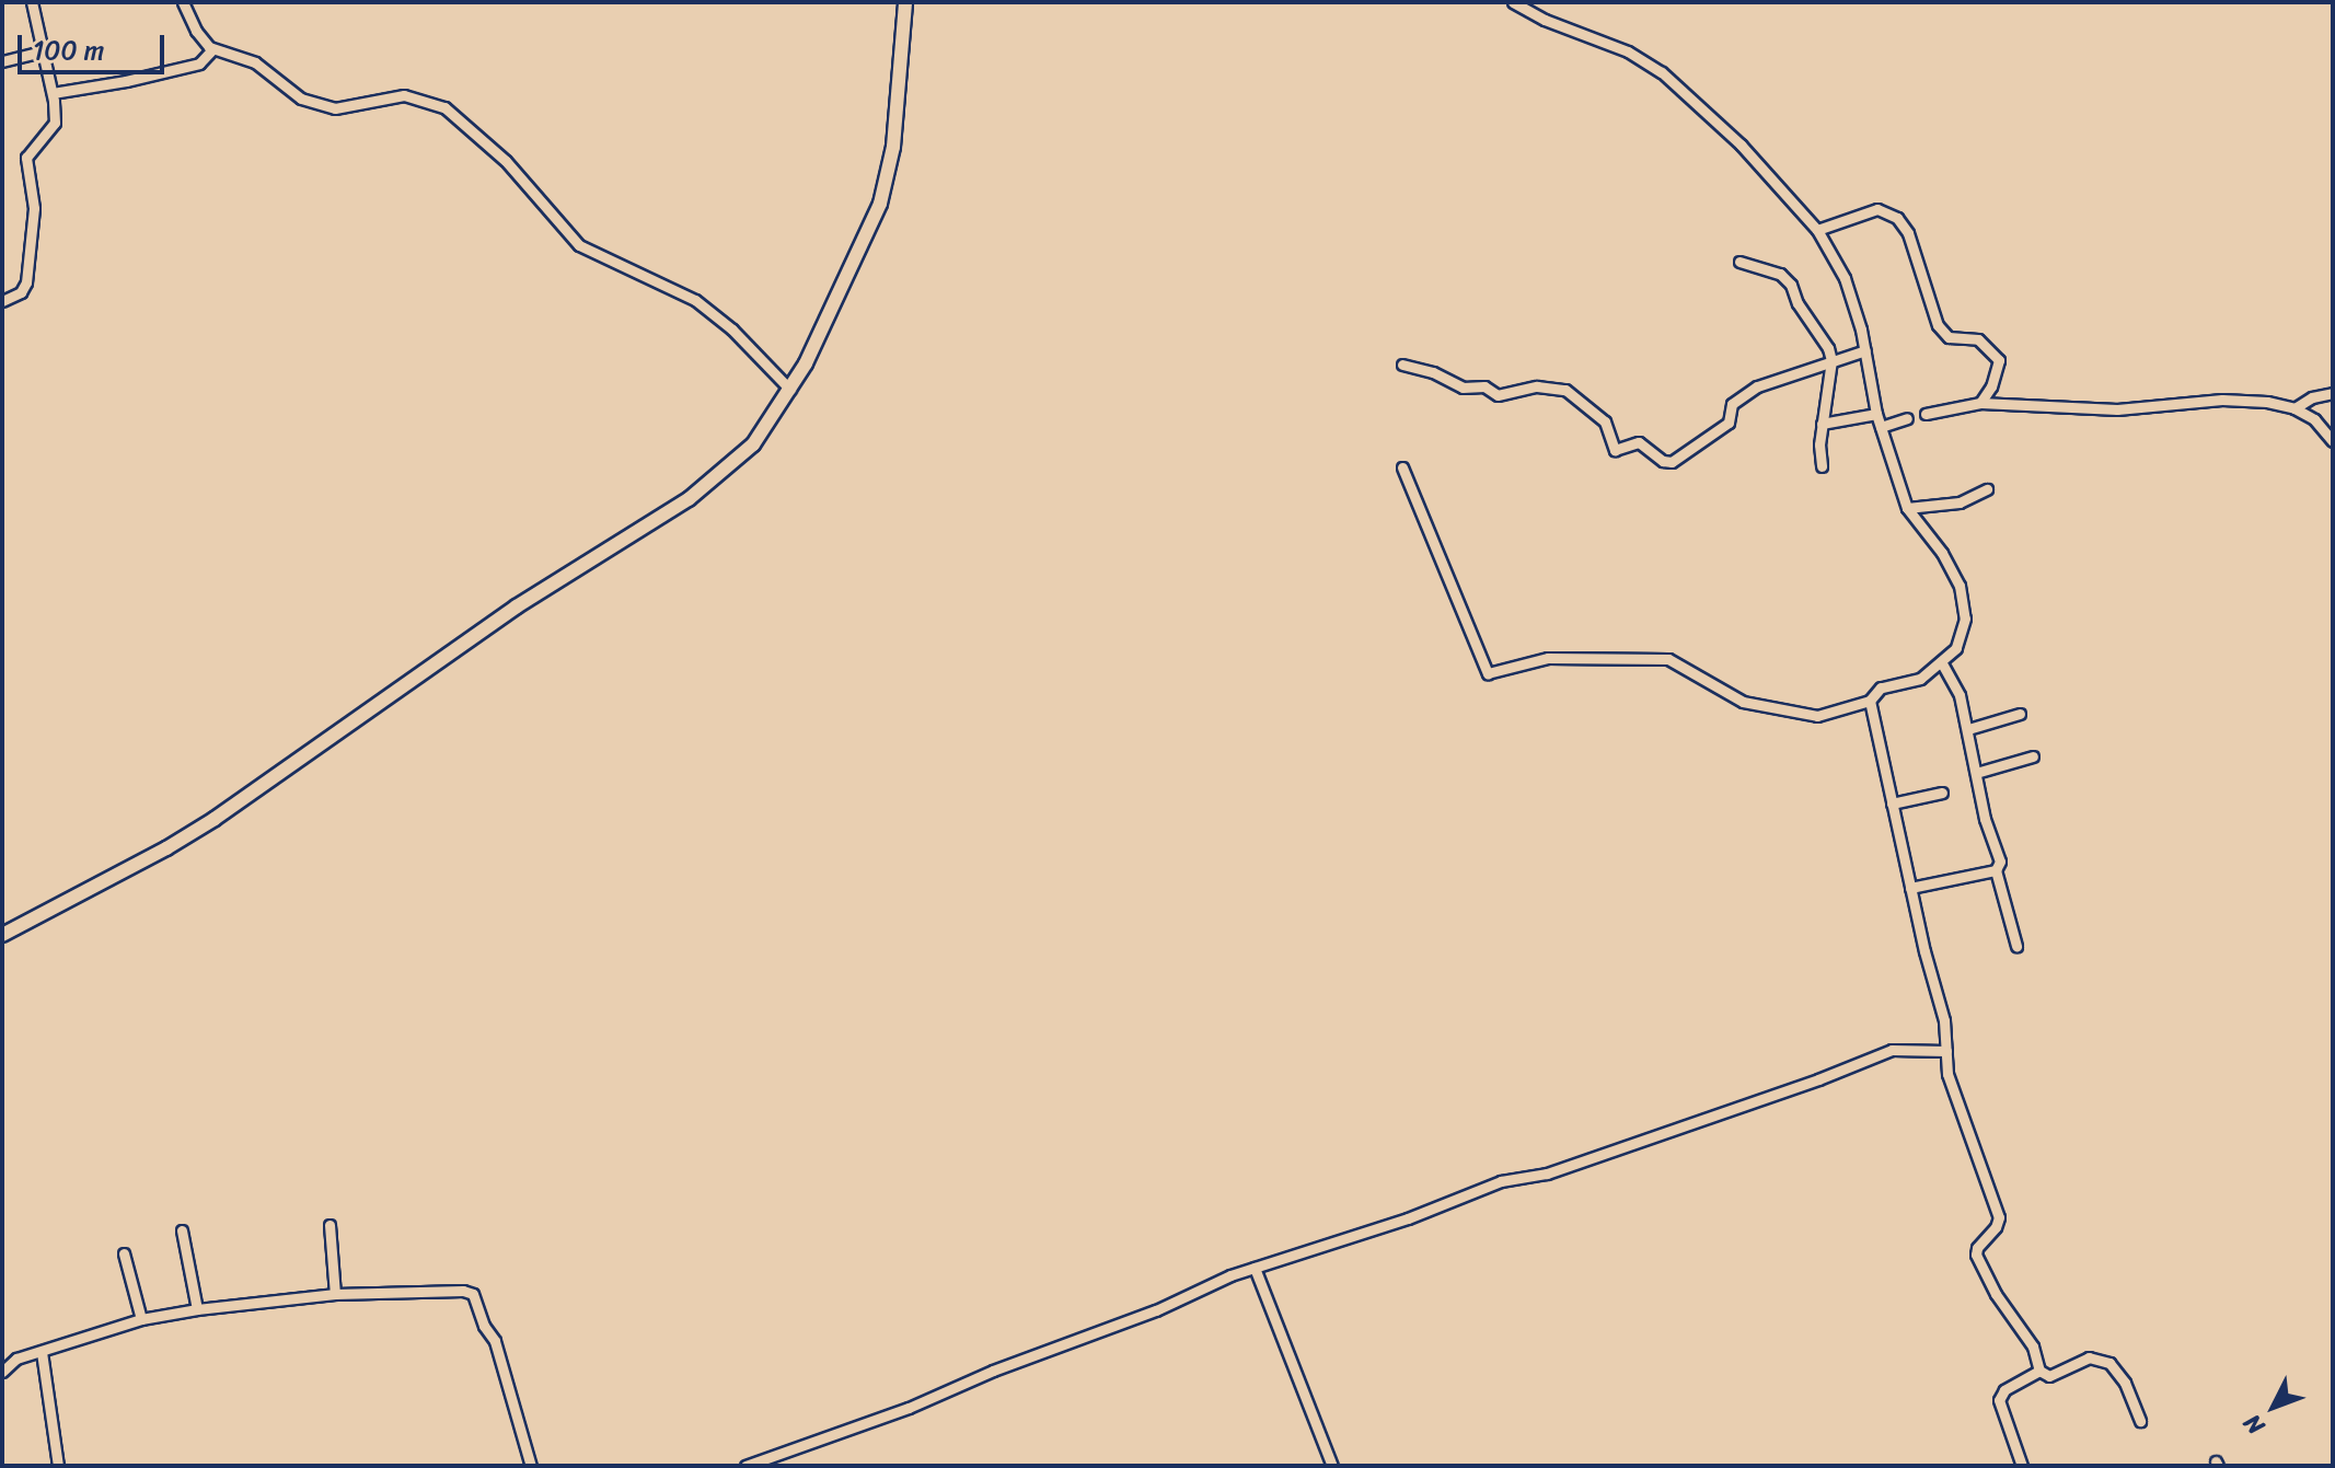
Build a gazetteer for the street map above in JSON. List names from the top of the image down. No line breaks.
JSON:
{"scale_bar":"100 m","north":"bottom left"}
